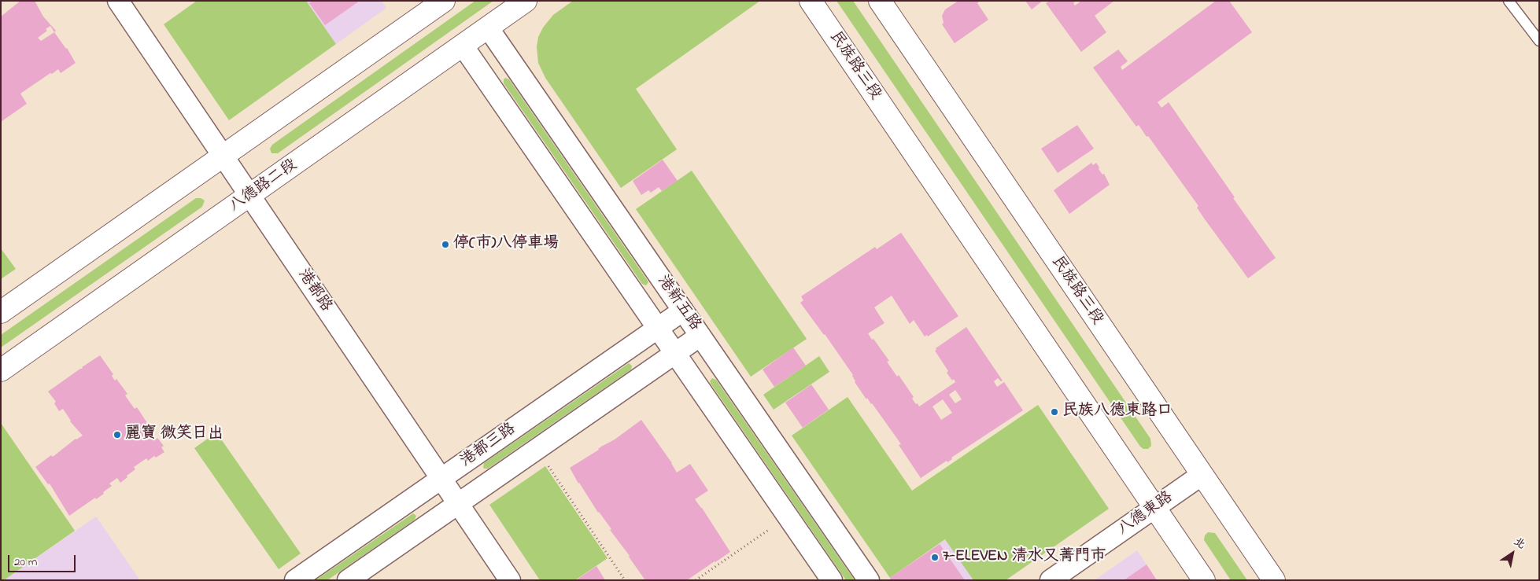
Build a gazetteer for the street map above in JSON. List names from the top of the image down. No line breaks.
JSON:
{"streets":{"street":["民族路三段","八德路二段","港都路","港新五路","港都三路","八德東路"]},"crossings":[["民族路三段","八德東路"],["八德路二段","港都路"],["八德路二段","港新五路"],["港都路","港都三路"],["港新五路","港都三路"]],"places":["停(市)八停車場","民族八德東路口","麗寶 微笑日出","7-ELEVEN 清水又菁門市"],"scale_bar":"20 m","north":"top right"}
